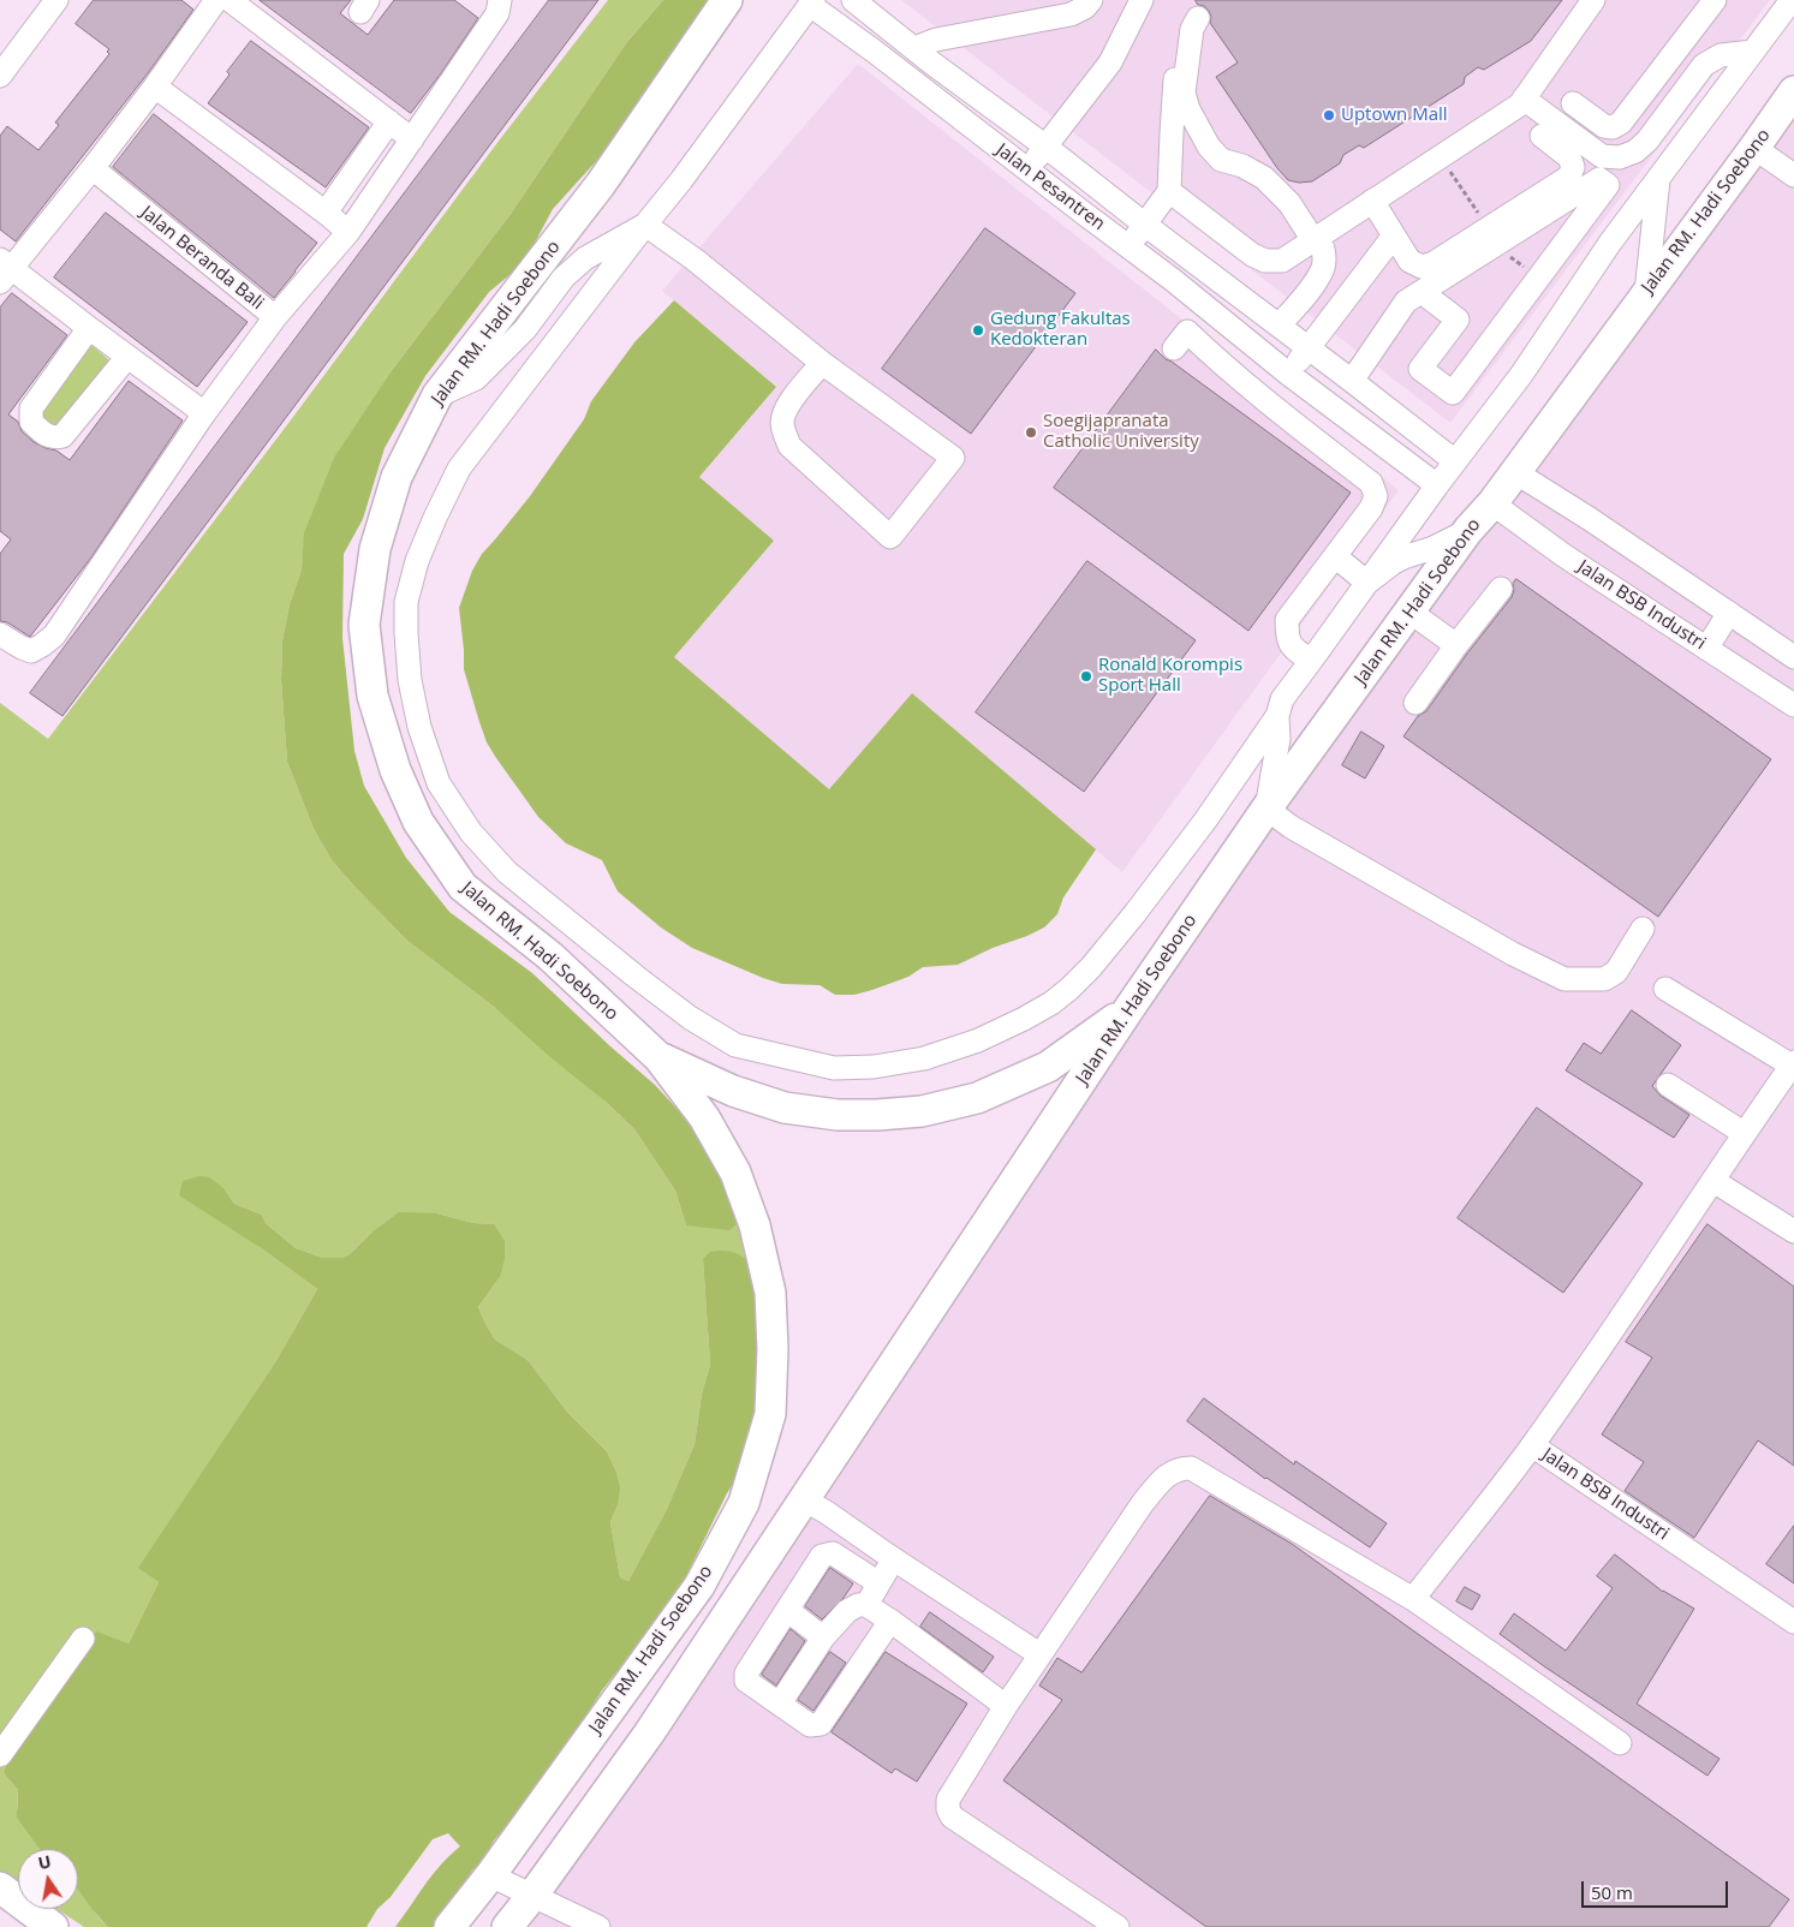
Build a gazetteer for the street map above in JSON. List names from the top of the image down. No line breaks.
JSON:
{"streets":{"main road":["Jalan RM. Hadi Soebono"],"street":["Jalan Pesantren","Jalan Beranda Bali","Jalan BSB Industri"]},"crossings":[["Jalan RM. Hadi Soebono","Jalan BSB Industri"]],"places":["Uptown Mall","Gedung Fakultas Kedokteran","Soegijapranata Catholic University","Ronald Korompis Sport Hall"],"scale_bar":"50 m","north":"top"}
